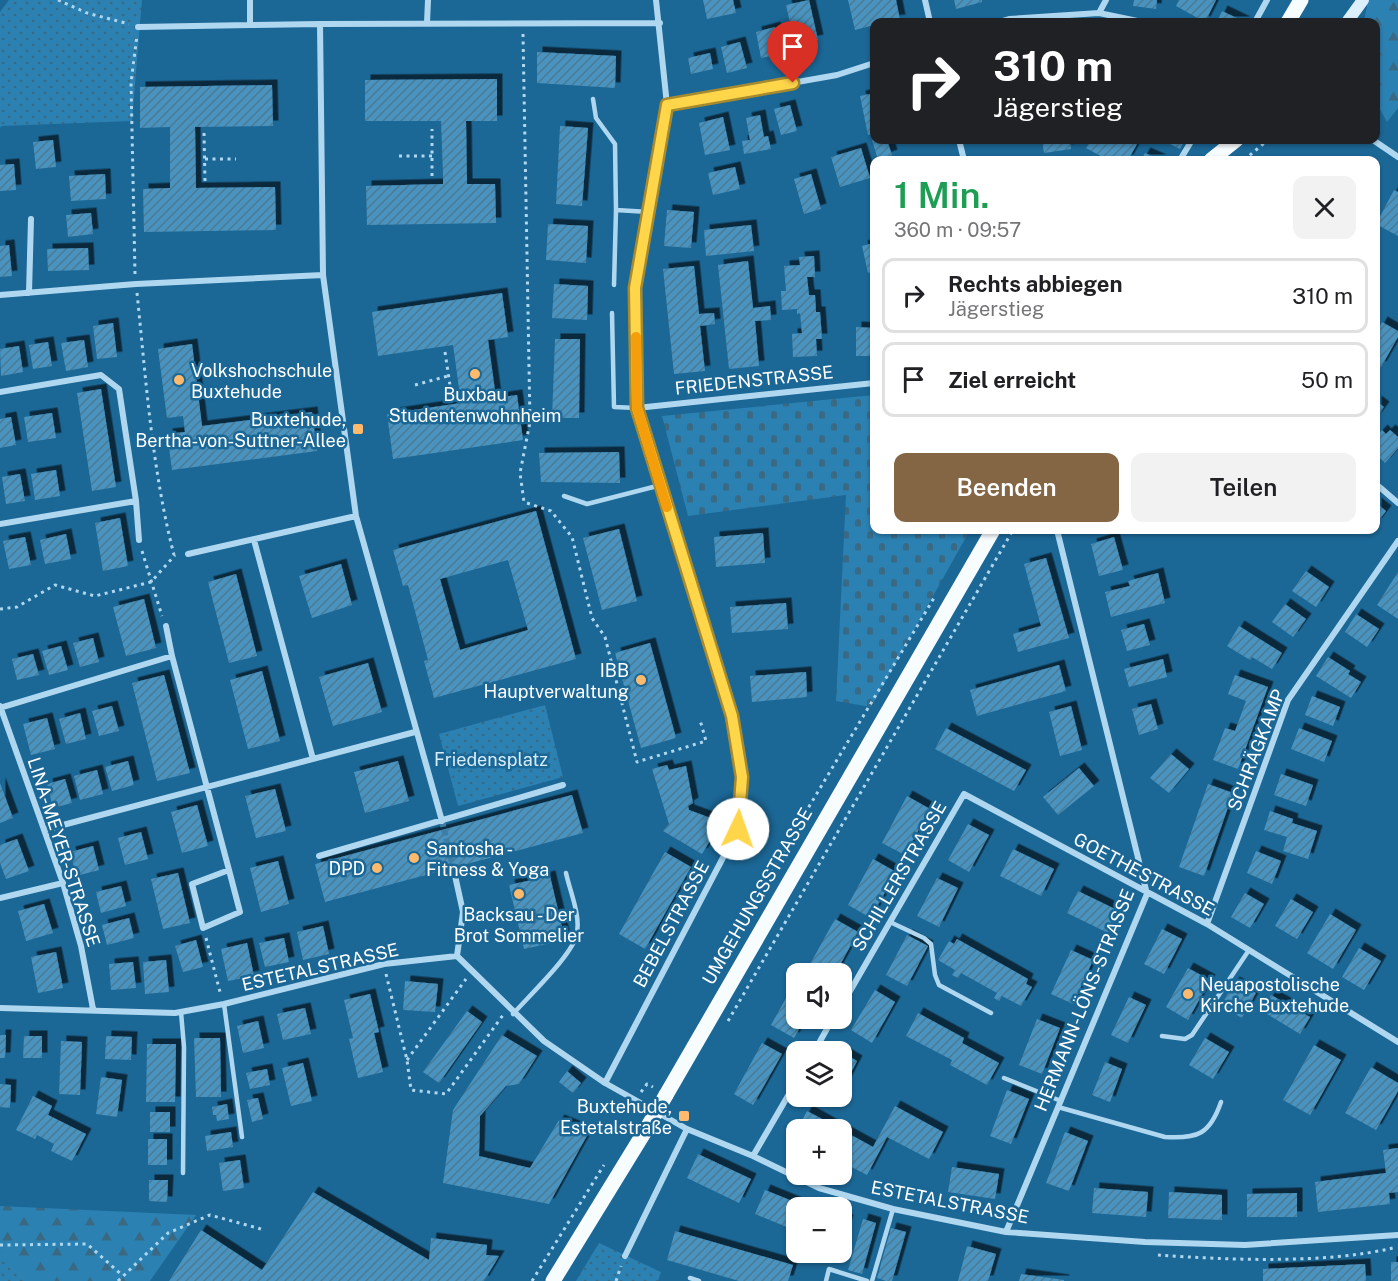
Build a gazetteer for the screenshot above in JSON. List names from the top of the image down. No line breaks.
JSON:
{"streets":{"main road":["UMGEHUNGSSTRASSE"],"street":["FRIEDENSTRASSE","SCHRÄGKAMP","LINA-MEYER-STRASSE","GOETHESTRASSE","SCHILLERSTRASSE","BEBELSTRASSE","ESTETALSTRASSE","HERMANN-LÖNS-STRASSE"]},"crossings":[["FRIEDENSTRASSE","BEBELSTRASSE"],["SCHRÄGKAMP","GOETHESTRASSE"],["LINA-MEYER-STRASSE","ESTETALSTRASSE"],["GOETHESTRASSE","SCHILLERSTRASSE"],["GOETHESTRASSE","HERMANN-LÖNS-STRASSE"],["BEBELSTRASSE","ESTETALSTRASSE"],["ESTETALSTRASSE","HERMANN-LÖNS-STRASSE"]],"parks":["Friedensplatz"],"places":{"other":["Buxbau Studentenwohnheim","Volkshochschule Buxtehude","IBB Hauptverwaltung","Santosha - Fitness & Yoga","DPD","Backsau - Der Brot Sommelier","Neuapostolische Kirche Buxtehude"],"transit":["Buxtehude, Bertha-von-Suttner-Allee","Buxtehude, Estetalstraße"]},"page":{"turn":["310 m","Jägerstieg"],"heading":["1 Min.","360 m · 09:57"],"list":[{"name":"Rechts abbiegen","note":"Jägerstieg","value":"310 m"},{"name":"Ziel erreicht","value":"50 m"}],"buttons":["Beenden","Teilen"],"map_buttons":["+","−"]}}
